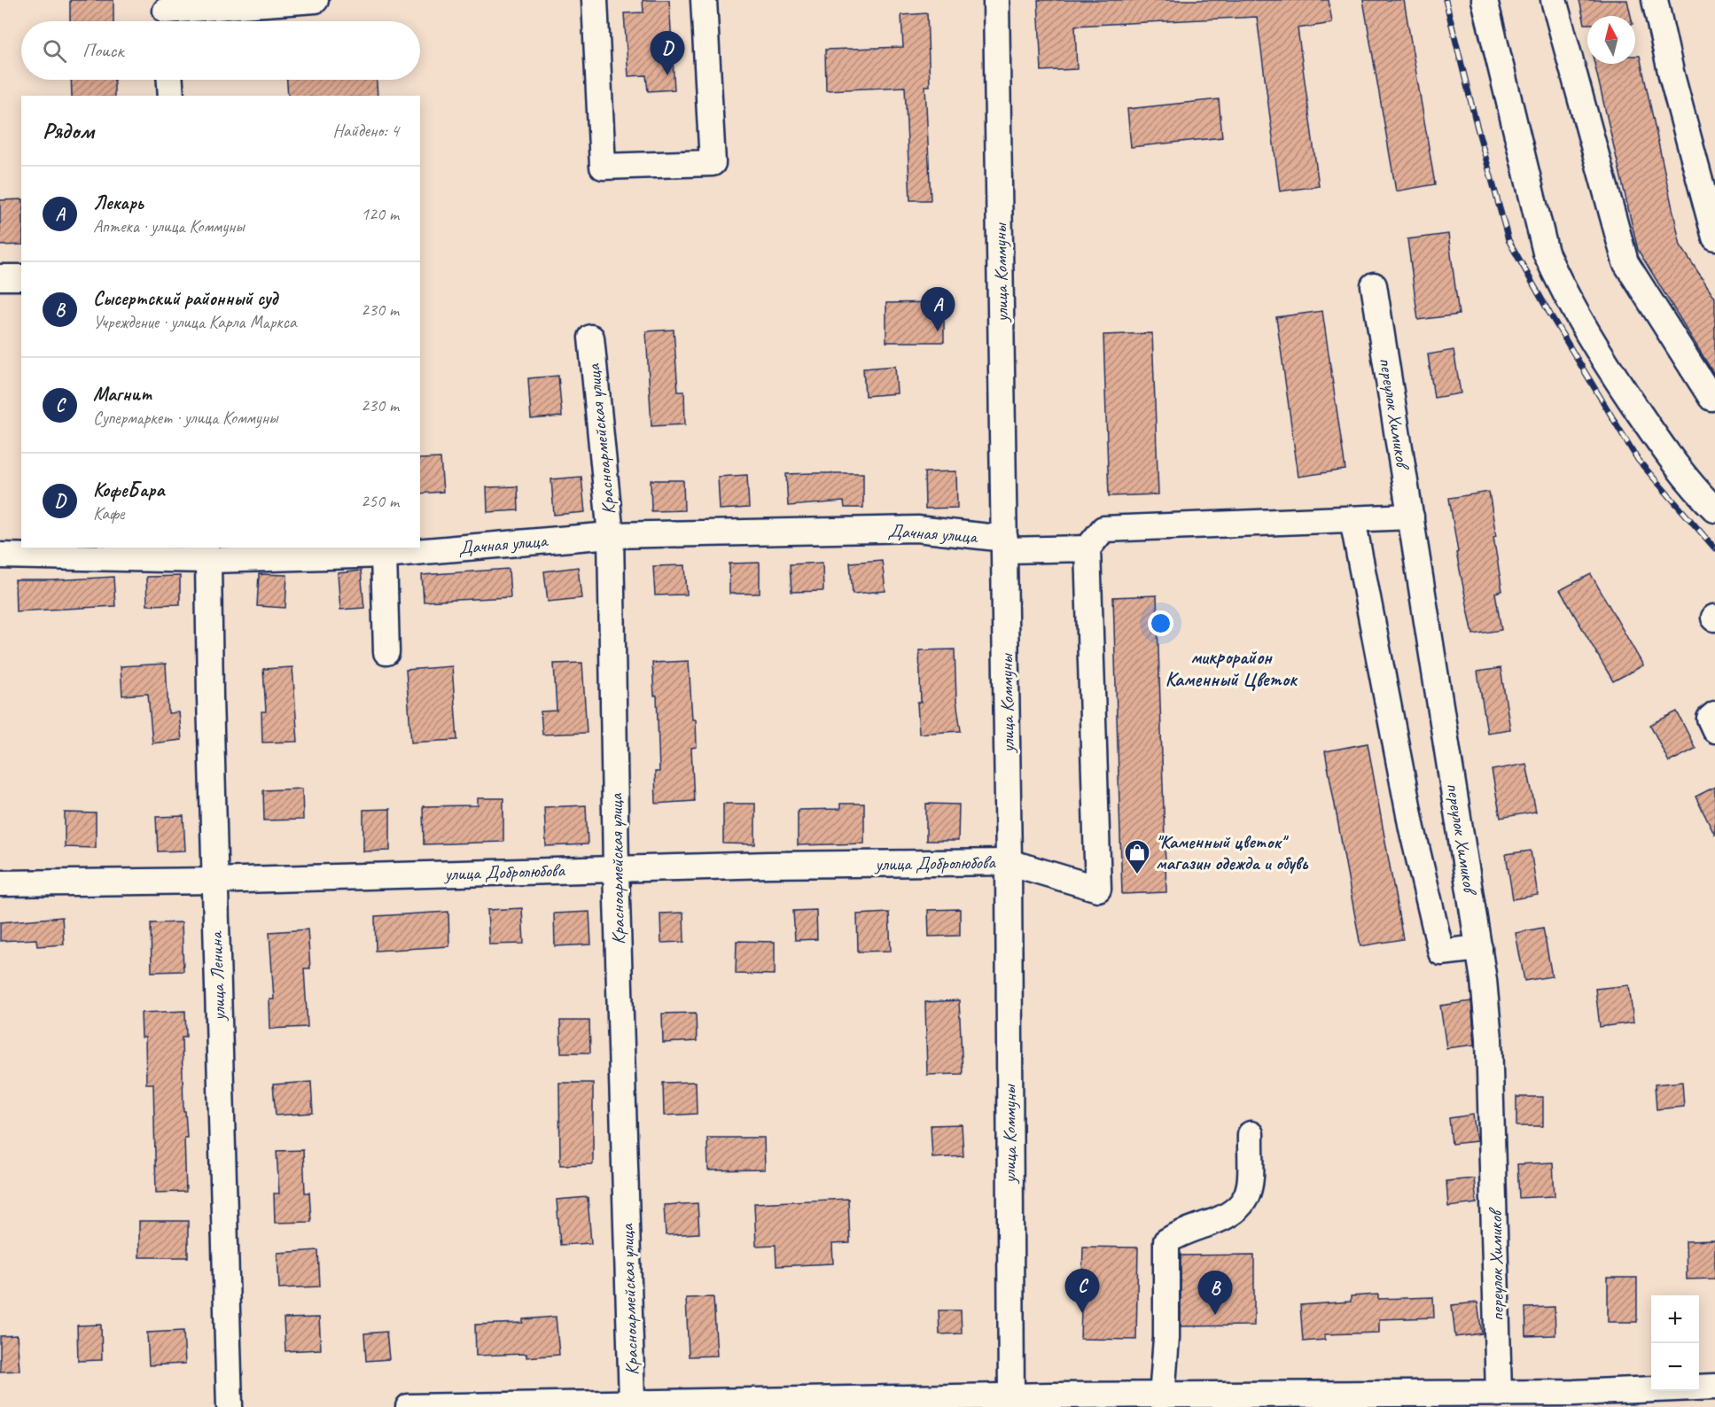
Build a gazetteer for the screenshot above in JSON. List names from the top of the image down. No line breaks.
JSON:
{"streets":{"street":["улица Коммуны","переулок Химиков","Красноармейская улица","Дачная улица","улица Добролюбова","улица Ленина"]},"crossings":[["улица Коммуны","Дачная улица"],["улица Коммуны","улица Добролюбова"],["Красноармейская улица","Дачная улица"],["Красноармейская улица","улица Добролюбова"],["Дачная улица","улица Добролюбова"],["Дачная улица","улица Ленина"],["улица Добролюбова","улица Ленина"]],"districts":["микрорайон Каменный Цветок"],"places":{"shop":["\"Каменный цветок\" магазин одежда и обувь"]},"north":"top","page":{"search":"Поиск","pins":["D","A","C","B"],"heading":["Рядом","Найдено: 4"],"list":[{"mark":"A","name":"Лекарь","note":"Аптека · улица Коммуны","value":"120 m"},{"mark":"B","name":"Сысертский районный суд","note":"Учреждение · улица Карла Маркса","value":"230 m"},{"mark":"C","name":"Магнит","note":"Супермаркет · улица Коммуны","value":"230 m"},{"mark":"D","name":"КофеБара","note":"Кафе","value":"250 m"}],"map_buttons":["+","−"]}}
